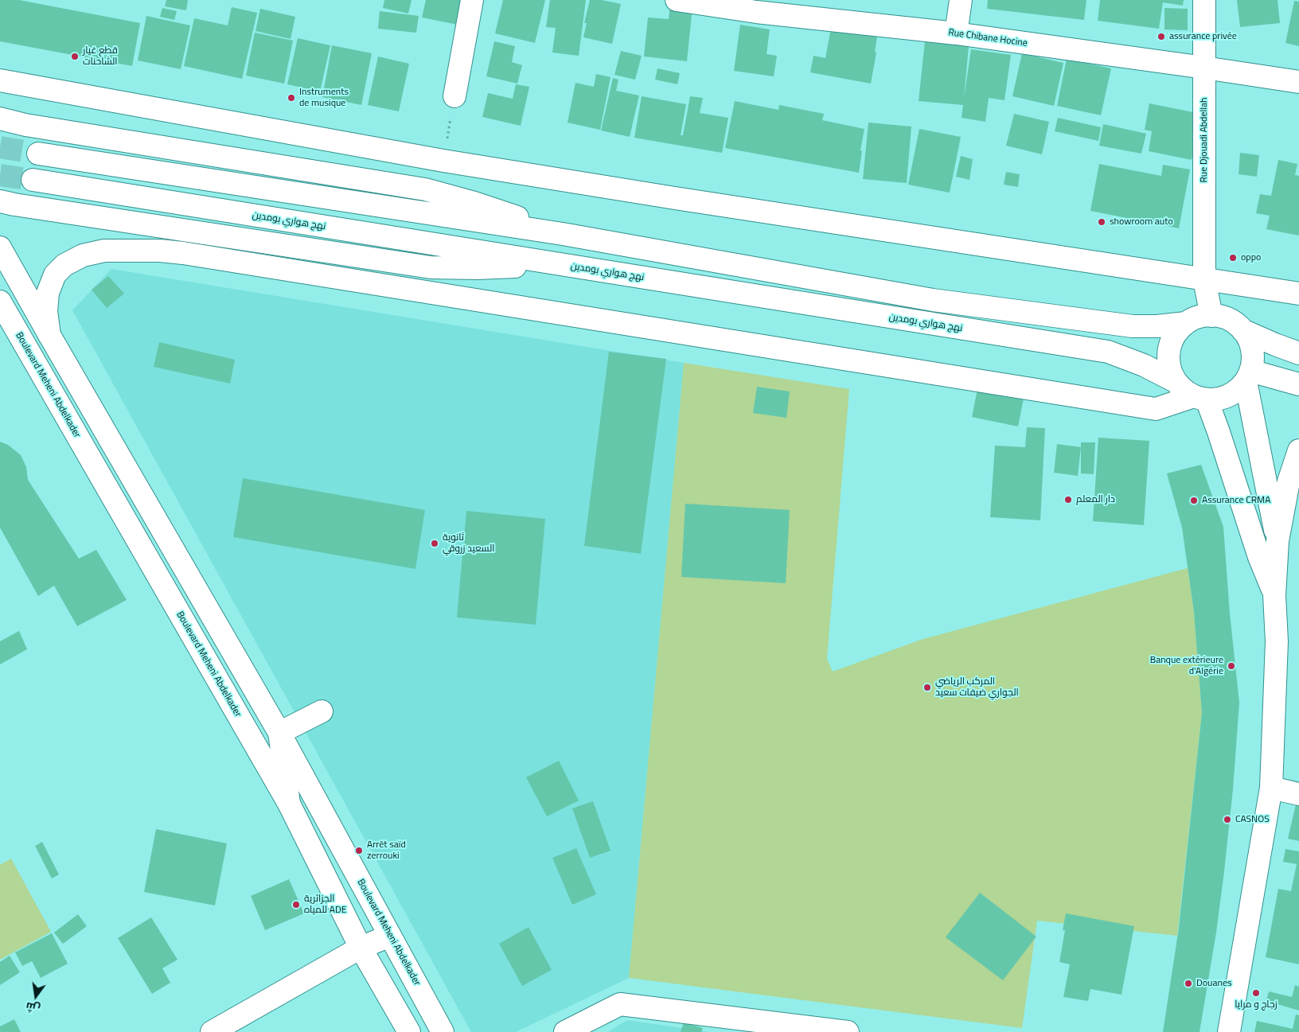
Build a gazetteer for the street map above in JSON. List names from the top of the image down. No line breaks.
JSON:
{"streets":{"main road":["Rue Chibane Hocine","Rue Djouadi Abdellah","نهج هواري بومدين","Boulevard Meheni Abdelkader"]},"crossings":[["Rue Chibane Hocine","Rue Djouadi Abdellah"],["Rue Djouadi Abdellah","نهج هواري بومدين"]],"places":["assurance privée","قطع غيار الشاحنات","Instruments de musique","showroom auto","oppo","دار المعلم","Assurance CRMA","ثانوية السعيد زروقي","Banque extérieure d'Algérie","المركب الرياضي الجواري ضيفات سعيد","CASNOS","Arrêt saïd zerrouki","الجزائرية للمياه ADE","Douanes","زجاج و مرايا"],"north":"bottom"}
